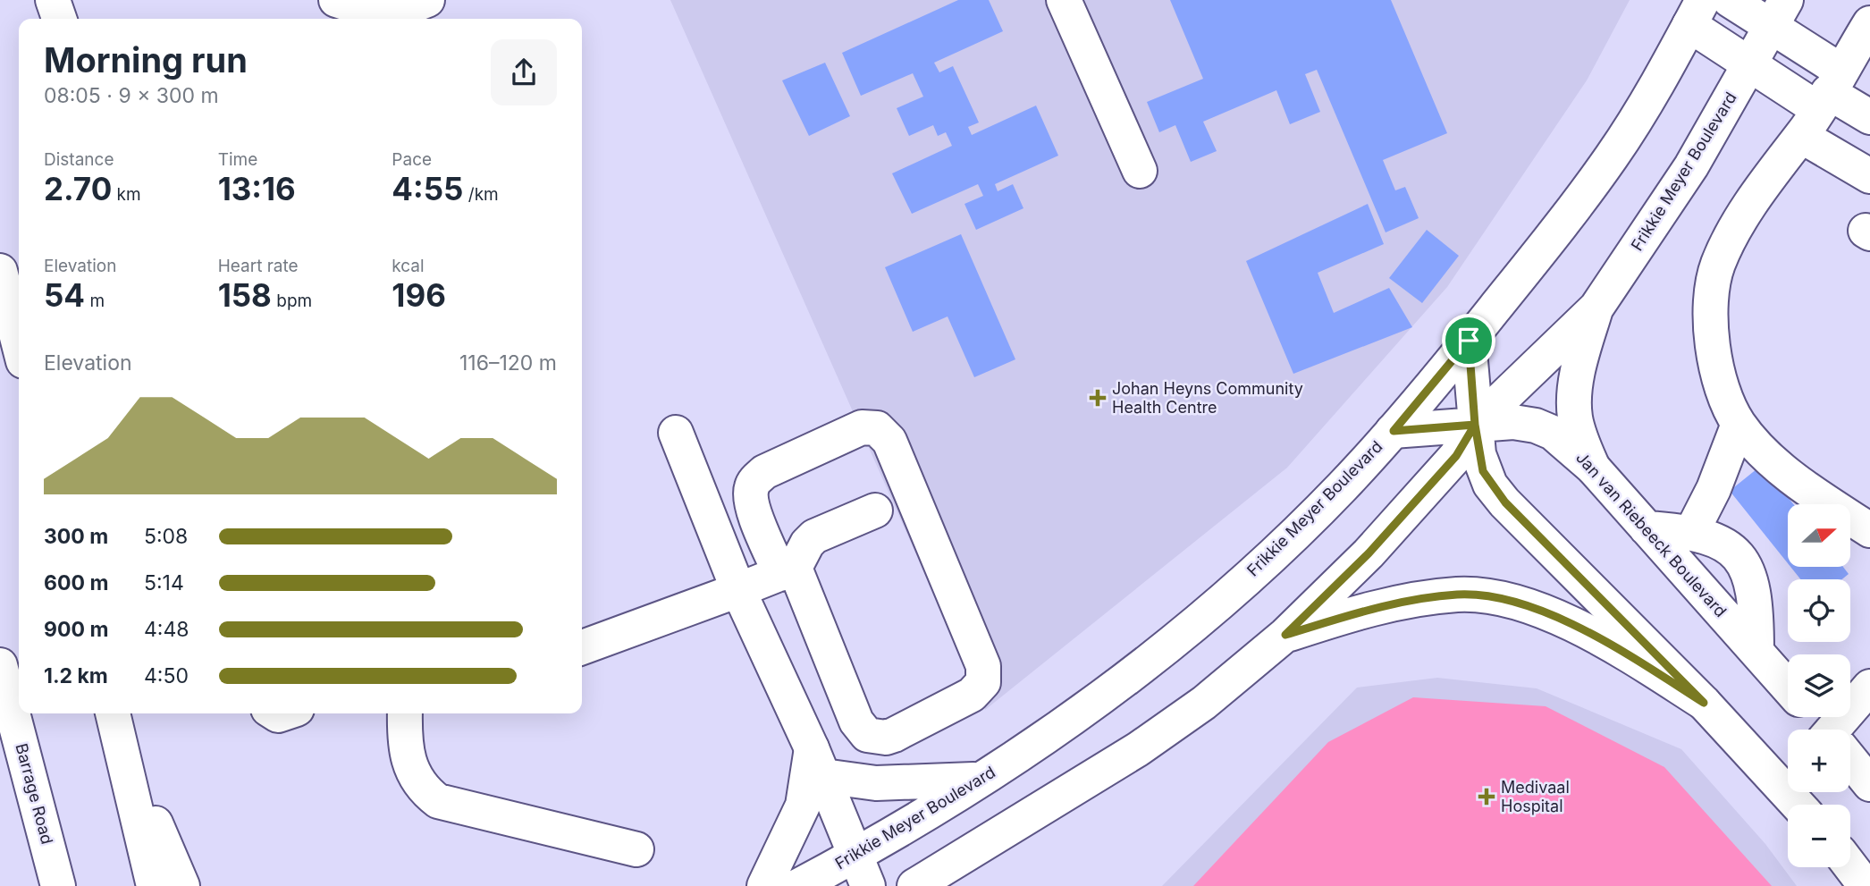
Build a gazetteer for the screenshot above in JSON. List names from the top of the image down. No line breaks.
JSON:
{"streets":{"main road":["Frikkie Meyer Boulevard","Jan van Riebeeck Boulevard","Barrage Road"]},"crossings":[["Frikkie Meyer Boulevard","Jan van Riebeeck Boulevard"]],"places":{"health":["Johan Heyns Community Health Centre","Medivaal Hospital"]},"north":"right","page":{"heading":["Morning run","08:05 · 9 × 300 m"],"stats":[["Distance","2.70 km"],["Time","13:16"],["Pace","4:55 /km"],["Elevation","54 m"],["Heart rate","158 bpm"],["kcal","196"]],"chart":["Elevation","116–120 m"],"map_buttons":["+","−"],"list":[{"name":"300 m","note":"5:08"},{"name":"600 m","note":"5:14"},{"name":"900 m","note":"4:48"},{"name":"1.2 km","note":"4:50"}]}}
